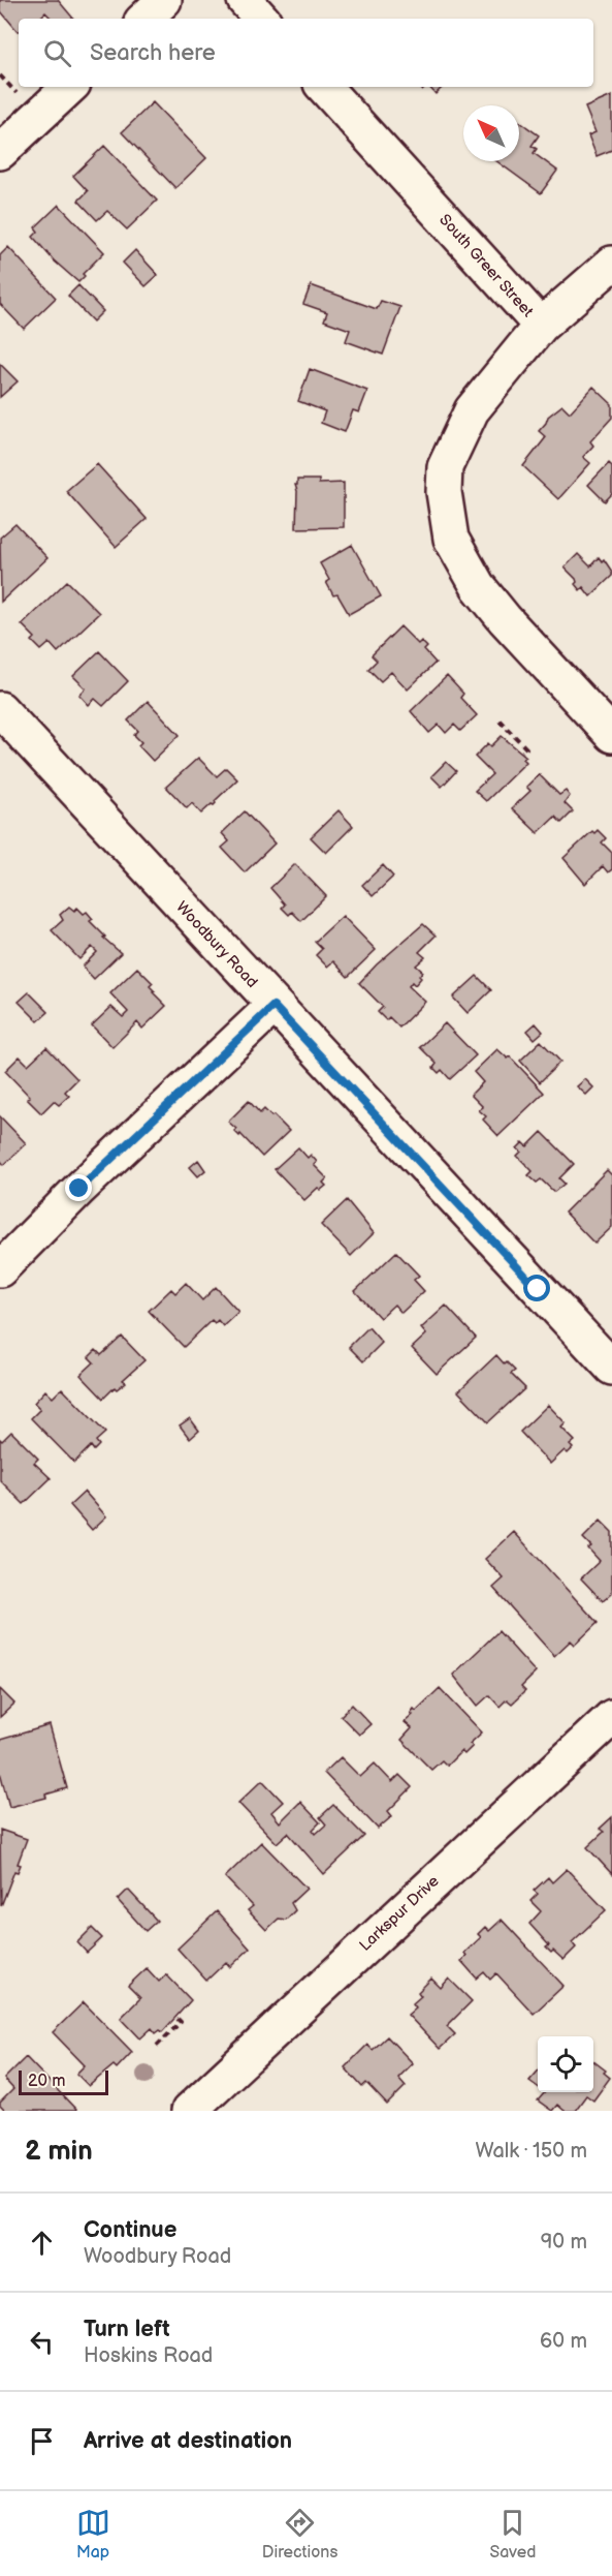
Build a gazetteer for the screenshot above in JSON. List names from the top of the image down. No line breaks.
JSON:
{"streets":{"street":["South Greer Street","Woodbury Road","Larkspur Drive"]},"scale_bar":"20 m","north":"top left","page":{"search":"Search here","scale":"20 m","heading":["2 min","Walk · 150 m"],"list":[["Continue","Woodbury Road","90 m"],["Turn left","Hoskins Road","60 m"],"Arrive at destination"],"nav":["Map","Directions","Saved"]}}
